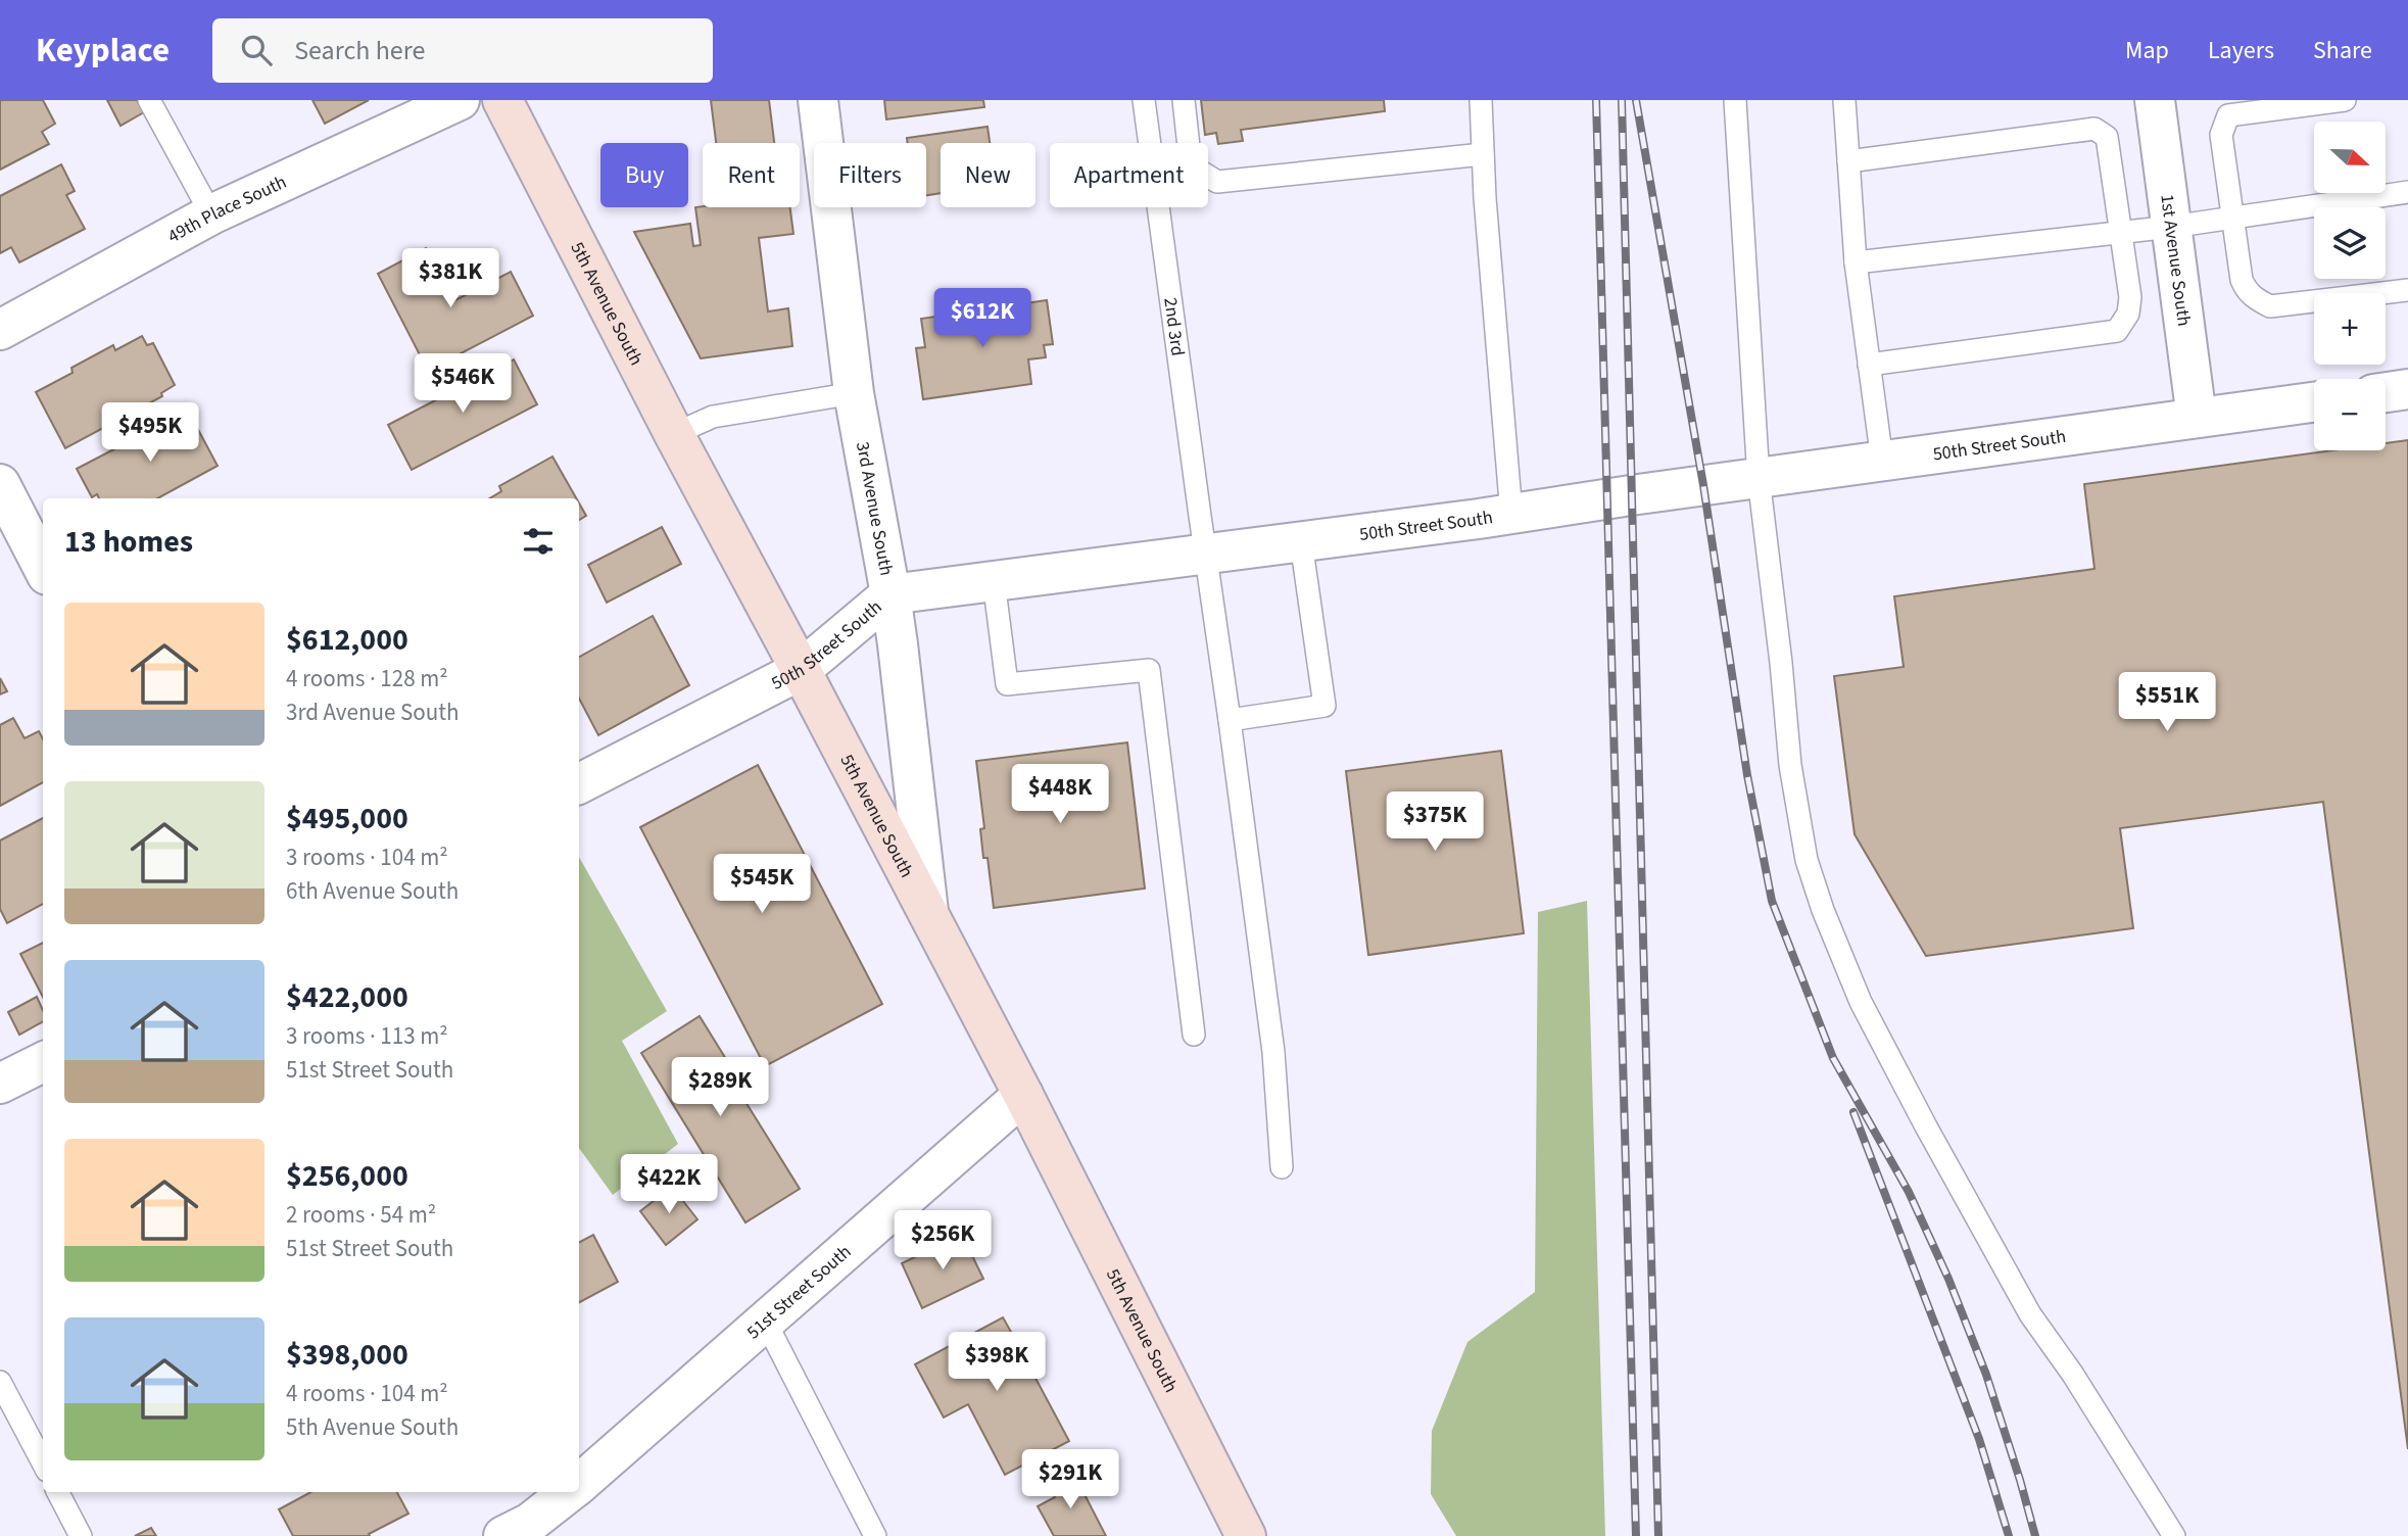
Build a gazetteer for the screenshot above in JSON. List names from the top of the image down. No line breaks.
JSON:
{"streets":{"street":["49th Place South","1st Avenue South","5th Avenue South","50th Street South","3rd Avenue South","51st Street South"],"lane":["2nd 3rd"]},"crossings":[["1st Avenue South","50th Street South"],["5th Avenue South","50th Street South"],["5th Avenue South","3rd Avenue South"],["5th Avenue South","51st Street South"],["2nd 3rd","50th Street South"],["50th Street South","3rd Avenue South"]],"north":"right","page":{"header":"Keyplace","search":"Search here","nav":["Map","Layers","Share"],"map_buttons":["+","−"],"chip":["Buy","Rent","Filters","New","Apartment"],"price":["$381K","$612K","$546K","$495K","$551K","$448K","$375K","$545K","$289K","$422K","$256K","$398K","$291K"],"heading":"13 homes","list":[{"name":"$612,000","note":"4 rooms · 128 m² · 3rd Avenue South"},{"name":"$495,000","note":"3 rooms · 104 m² · 6th Avenue South"},{"name":"$422,000","note":"3 rooms · 113 m² · 51st Street South"},{"name":"$256,000","note":"2 rooms · 54 m² · 51st Street South"},{"name":"$398,000","note":"4 rooms · 104 m² · 5th Avenue South"}]}}
